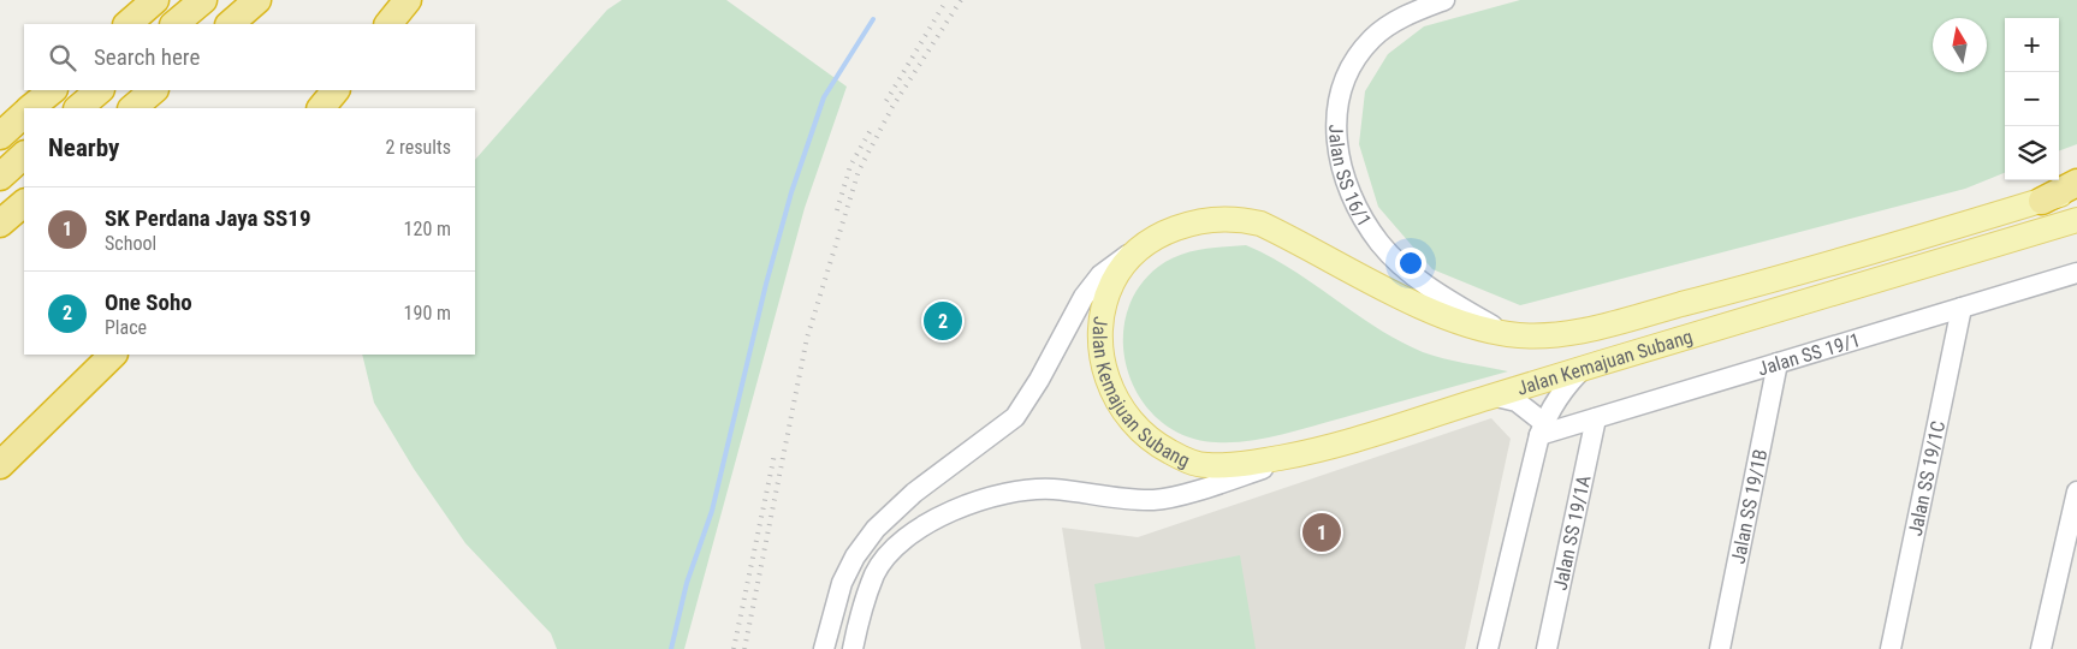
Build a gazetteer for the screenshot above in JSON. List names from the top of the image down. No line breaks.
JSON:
{"streets":{"main road":["Jalan Kemajuan Subang"],"street":["Jalan SS 16/1","Jalan SS 19/1","Jalan SS 19/1C","Jalan SS 19/1B","Jalan SS 19/1A"]},"crossings":[["Jalan SS 16/1","Jalan Kemajuan Subang"],["Jalan SS 19/1","Jalan SS 19/1C"],["Jalan SS 19/1","Jalan SS 19/1B"],["Jalan SS 19/1","Jalan SS 19/1A"]],"north":"top","page":{"map_buttons":["+","−"],"search":"Search here","heading":["Nearby","2 results"],"list":[{"mark":"1","name":"SK Perdana Jaya SS19","note":"School","value":"120 m"},{"mark":"2","name":"One Soho","note":"Place","value":"190 m"}],"pins":["2","1"]}}
